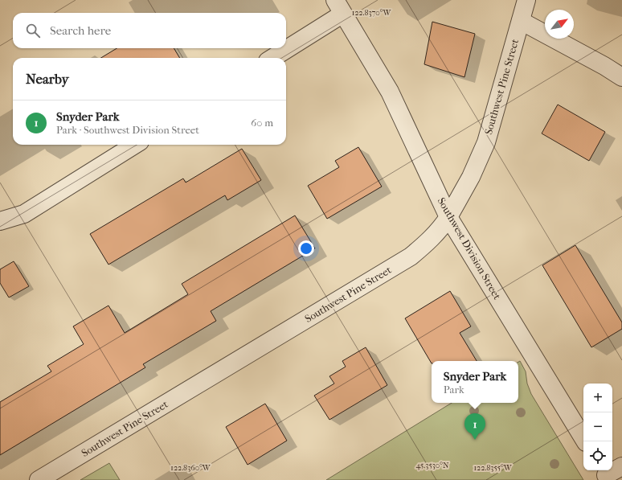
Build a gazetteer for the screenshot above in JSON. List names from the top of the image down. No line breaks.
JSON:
{"streets":{"street":["Southwest Pine Street","Southwest Division Street"]},"crossings":[["Southwest Pine Street","Southwest Division Street"]],"north":"top right","page":{"search":"Search here","heading":"Nearby","list":[{"mark":"1","name":"Snyder Park","note":"Park · Southwest Division Street","value":"60 m"}],"popup":["Snyder Park","Park"],"map_buttons":["+","−"],"pins":"1"},"coordinates":["122.8370°W","45.3530°N","122.8360°W","122.8355°W"]}
